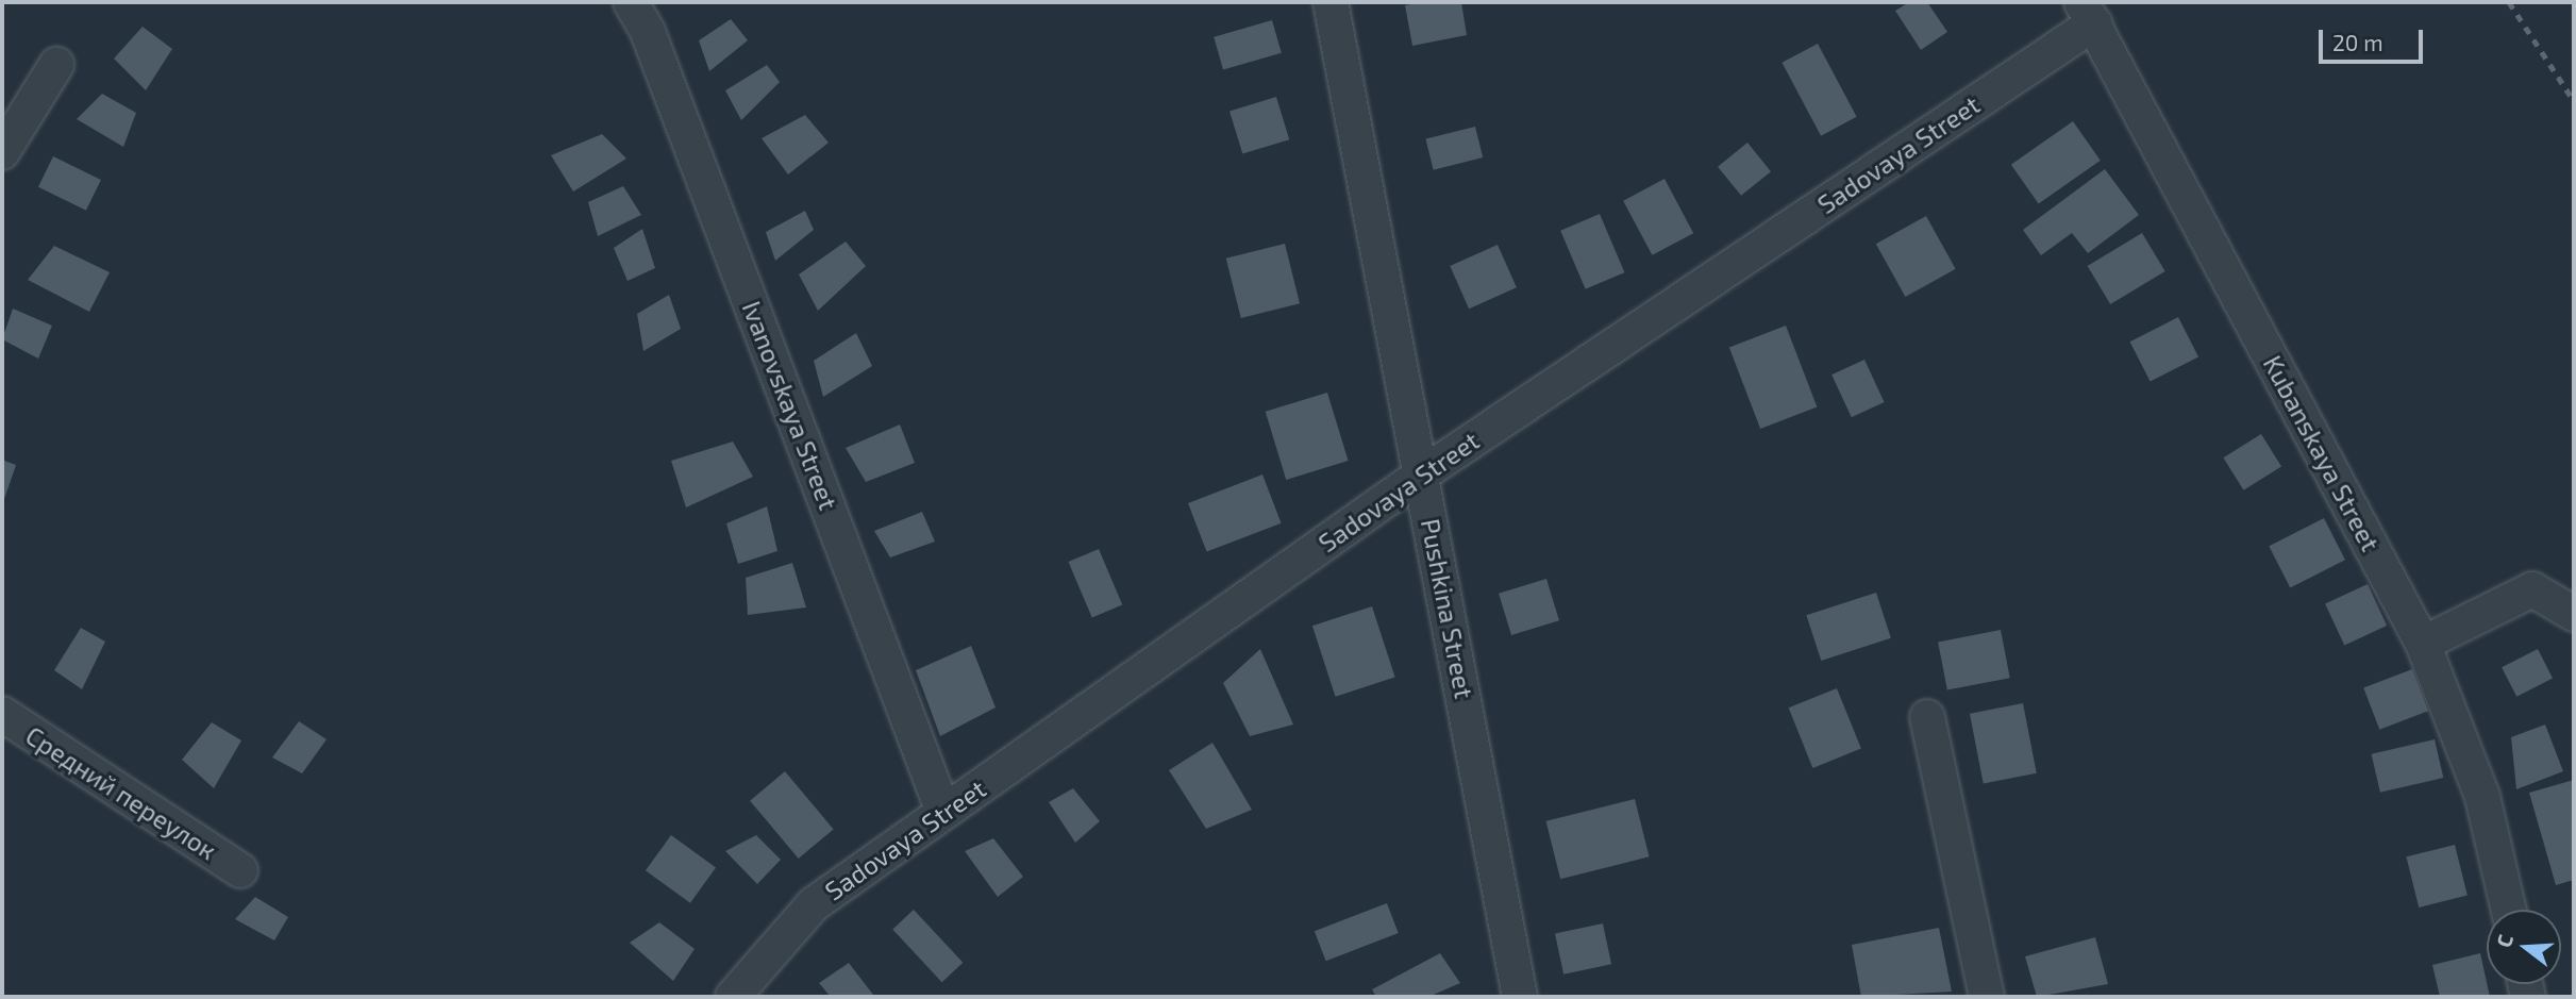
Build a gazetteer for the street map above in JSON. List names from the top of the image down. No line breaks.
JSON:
{"streets":{"street":["Sadovaya Street","Ivanovskaya Street","Kubanskaya Street","Pushkina Street","Средний переулок"]},"crossings":[["Sadovaya Street","Ivanovskaya Street"],["Sadovaya Street","Kubanskaya Street"],["Sadovaya Street","Pushkina Street"]],"scale_bar":"20 m","north":"left"}
